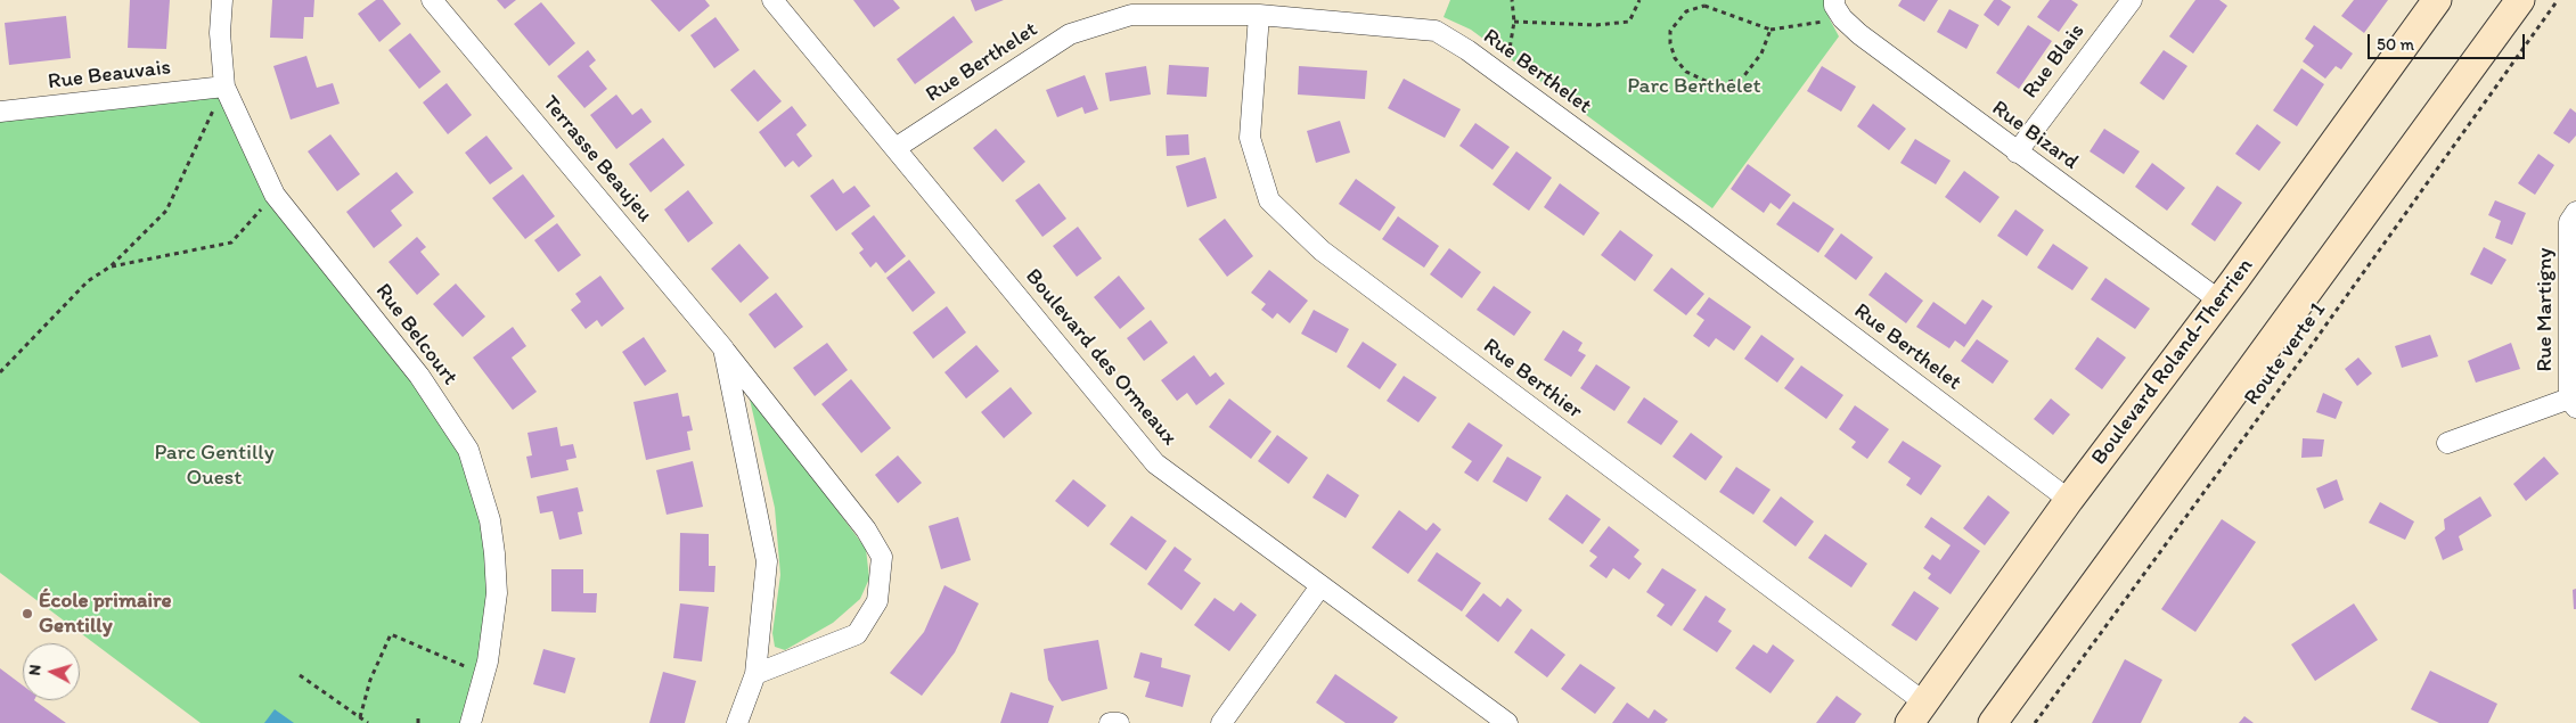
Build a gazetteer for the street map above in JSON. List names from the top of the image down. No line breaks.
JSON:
{"streets":{"main road":["Boulevard Roland-Therrien"],"street":["Rue Blais","Rue Berthelet","Rue Beauvais","Rue Bizard","Terrasse Beaujeu","Rue Martigny","Rue Belcourt","Boulevard des Ormeaux","Rue Berthier"],"path":["Route verte 1"]},"crossings":[["Rue Blais","Rue Bizard"],["Rue Berthelet","Boulevard des Ormeaux"],["Rue Berthelet","Boulevard Roland-Therrien"],["Rue Berthelet","Rue Berthier"],["Rue Beauvais","Rue Belcourt"],["Rue Bizard","Boulevard Roland-Therrien"],["Boulevard Roland-Therrien","Rue Berthier"]],"parks":["Parc Berthelet","Parc Gentilly Ouest"],"places":["École primaire Gentilly"],"scale_bar":"50 m","north":"left"}
